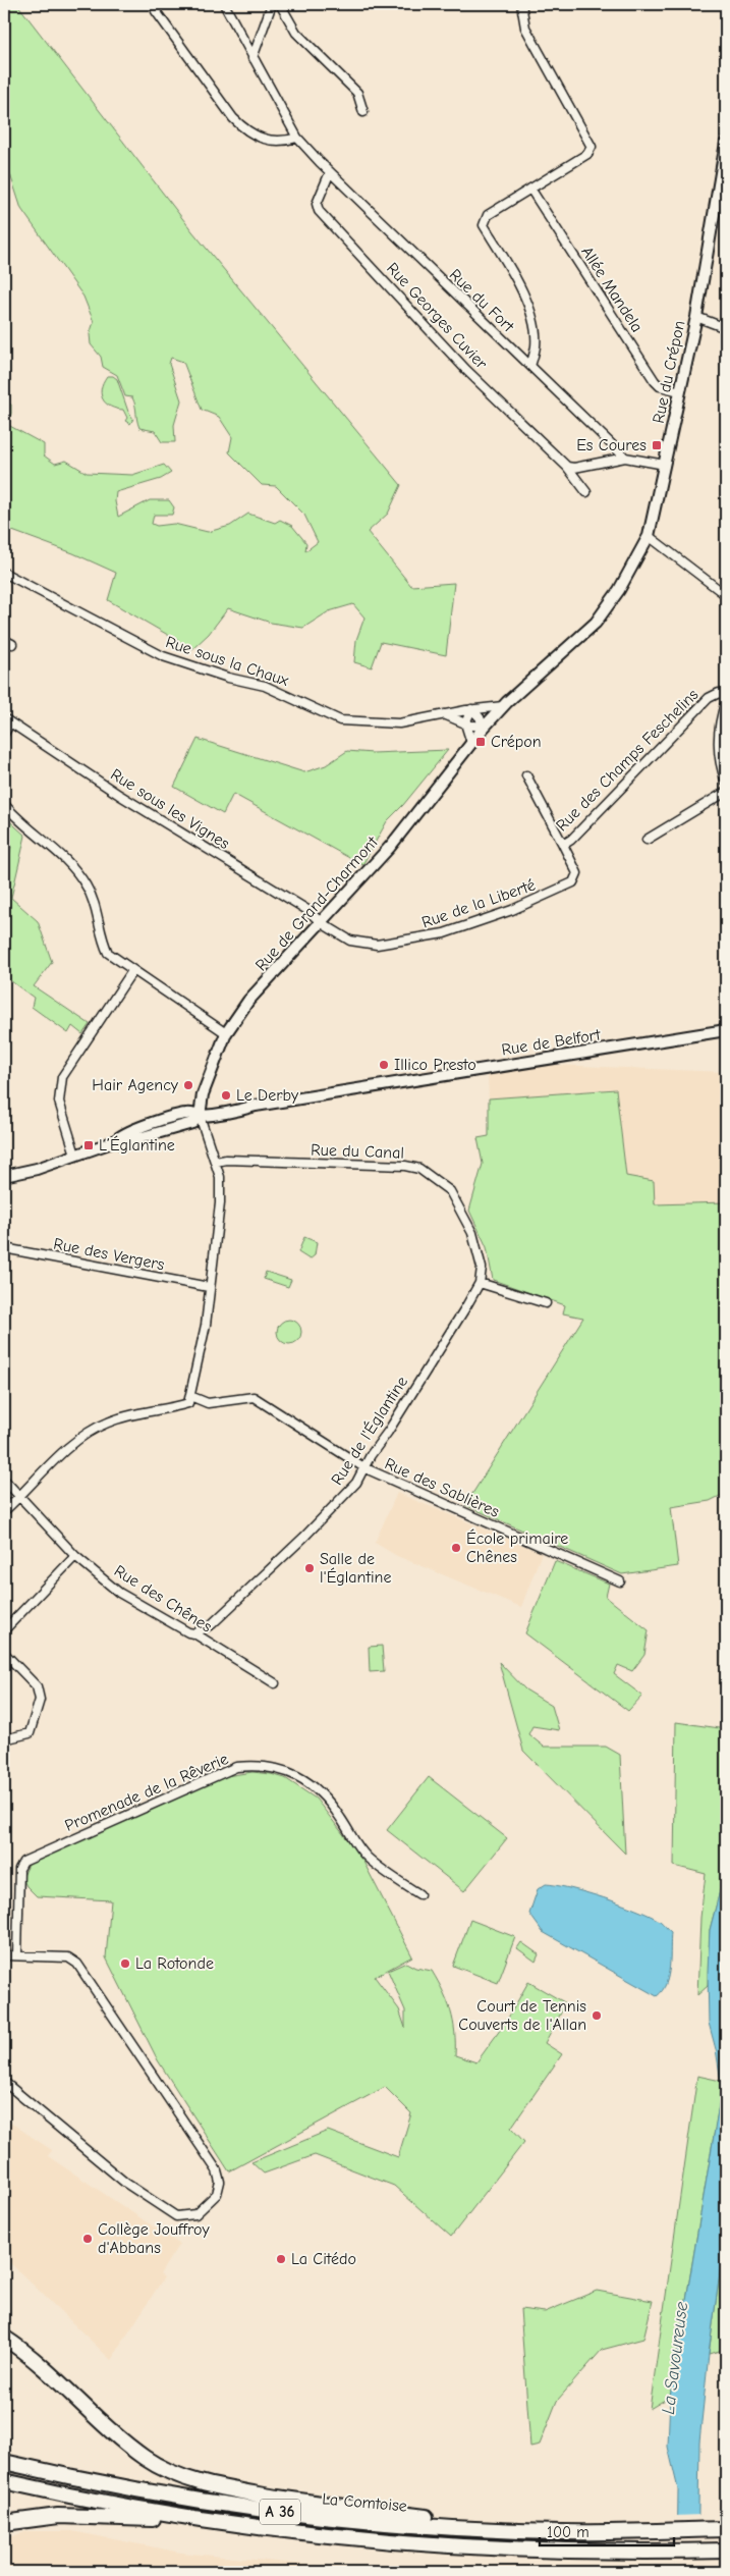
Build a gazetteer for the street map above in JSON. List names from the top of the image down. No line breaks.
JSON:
{"streets":{"highway":["La Comtoise","A 36"],"street":["Allée Mandela","Rue du Fort","Rue Georges Cuvier","Rue du Crépon","Rue sous la Chaux","Rue des Champs Feschelins","Rue sous les Vignes","Rue de Grand-Charmont","Rue de la Liberté","Rue de Belfort","Rue du Canal","Rue des Vergers","Rue de l'Églantine","Rue des Sablières","Rue des Chênes","Promenade de la Rêverie"]},"crossings":[["Allée Mandela","Rue du Crépon"],["Rue du Fort","Rue Georges Cuvier"],["Rue du Crépon","Rue sous la Chaux"],["Rue du Crépon","Rue de Grand-Charmont"],["Rue des Champs Feschelins","Rue de la Liberté"],["Rue sous les Vignes","Rue de Grand-Charmont"],["Rue sous les Vignes","Rue de la Liberté"],["Rue de Grand-Charmont","Rue de la Liberté"],["Rue de Grand-Charmont","Rue de Belfort"],["Rue du Canal","Rue de l'Églantine"],["Rue de l'Églantine","Rue des Sablières"],["Rue de l'Églantine","Rue des Chênes"]],"water":["La Savoureuse"],"places":{"transit":["Es Coures","Crépon","L’Églantine"],"other":["Illico Presto","Hair Agency","Le Derby","École primaire Chênes","Salle de l'Églantine","La Rotonde","Court de Tennis Couverts de l'Allan","Collège Jouffroy d'Abbans","La Citédo"]},"scale_bar":"100 m"}
